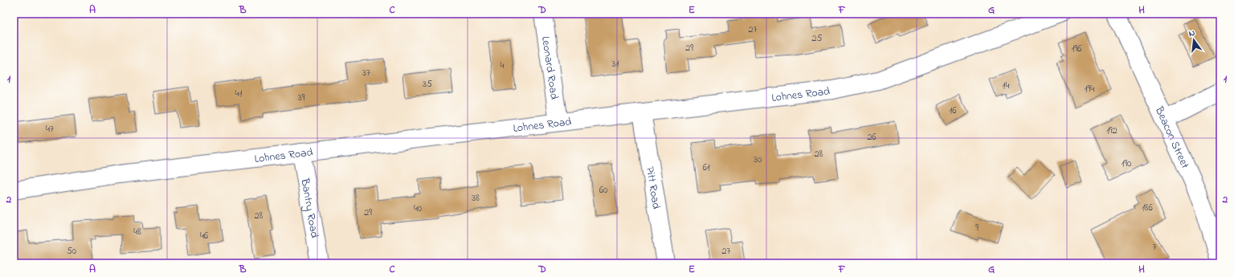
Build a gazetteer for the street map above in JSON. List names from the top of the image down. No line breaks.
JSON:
{"streets":{"street":["Leonard Road","Lohnes Road","Beacon Street","Pitt Road","Bantry Road"]},"crossings":[["Leonard Road","Lohnes Road"],["Lohnes Road","Pitt Road"],["Lohnes Road","Bantry Road"]],"house_numbers":["27","25","29","196","31","4","37","35","14","194","41","39","16","47","192","26","28","30","190","61","60","38","186","40","29","28","9","48","46","7","50","27"],"north":"top","grid":{"columns":["A","B","C","D","E","F","G","H"],"rows":["1","2"]}}
